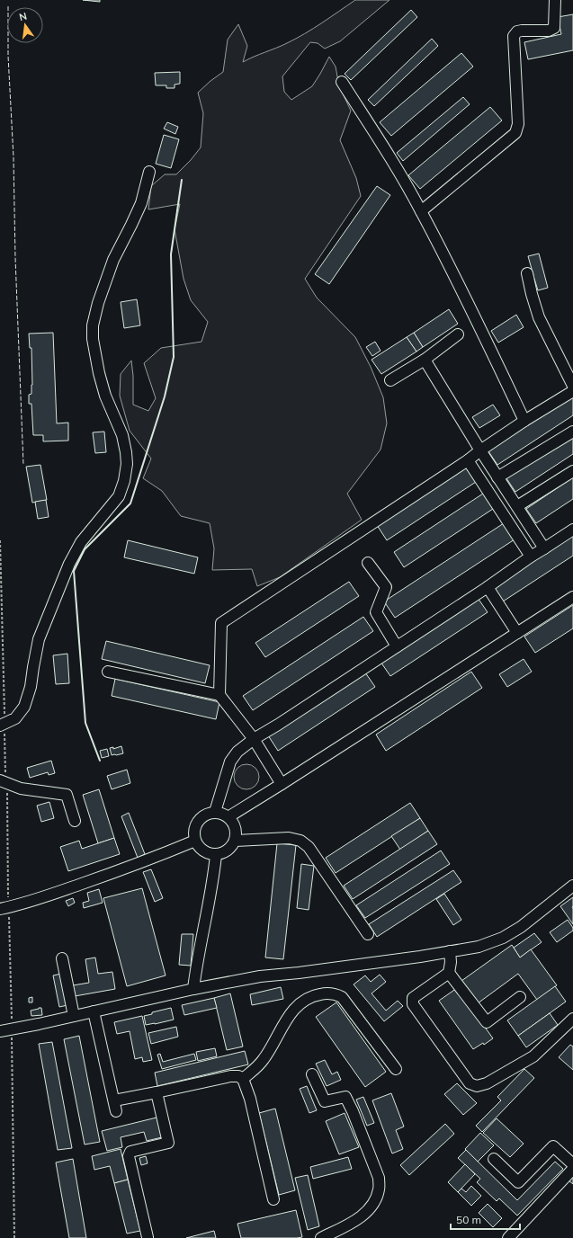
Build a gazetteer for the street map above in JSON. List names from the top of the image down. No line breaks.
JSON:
{"scale_bar":"50 m","north":"top"}
